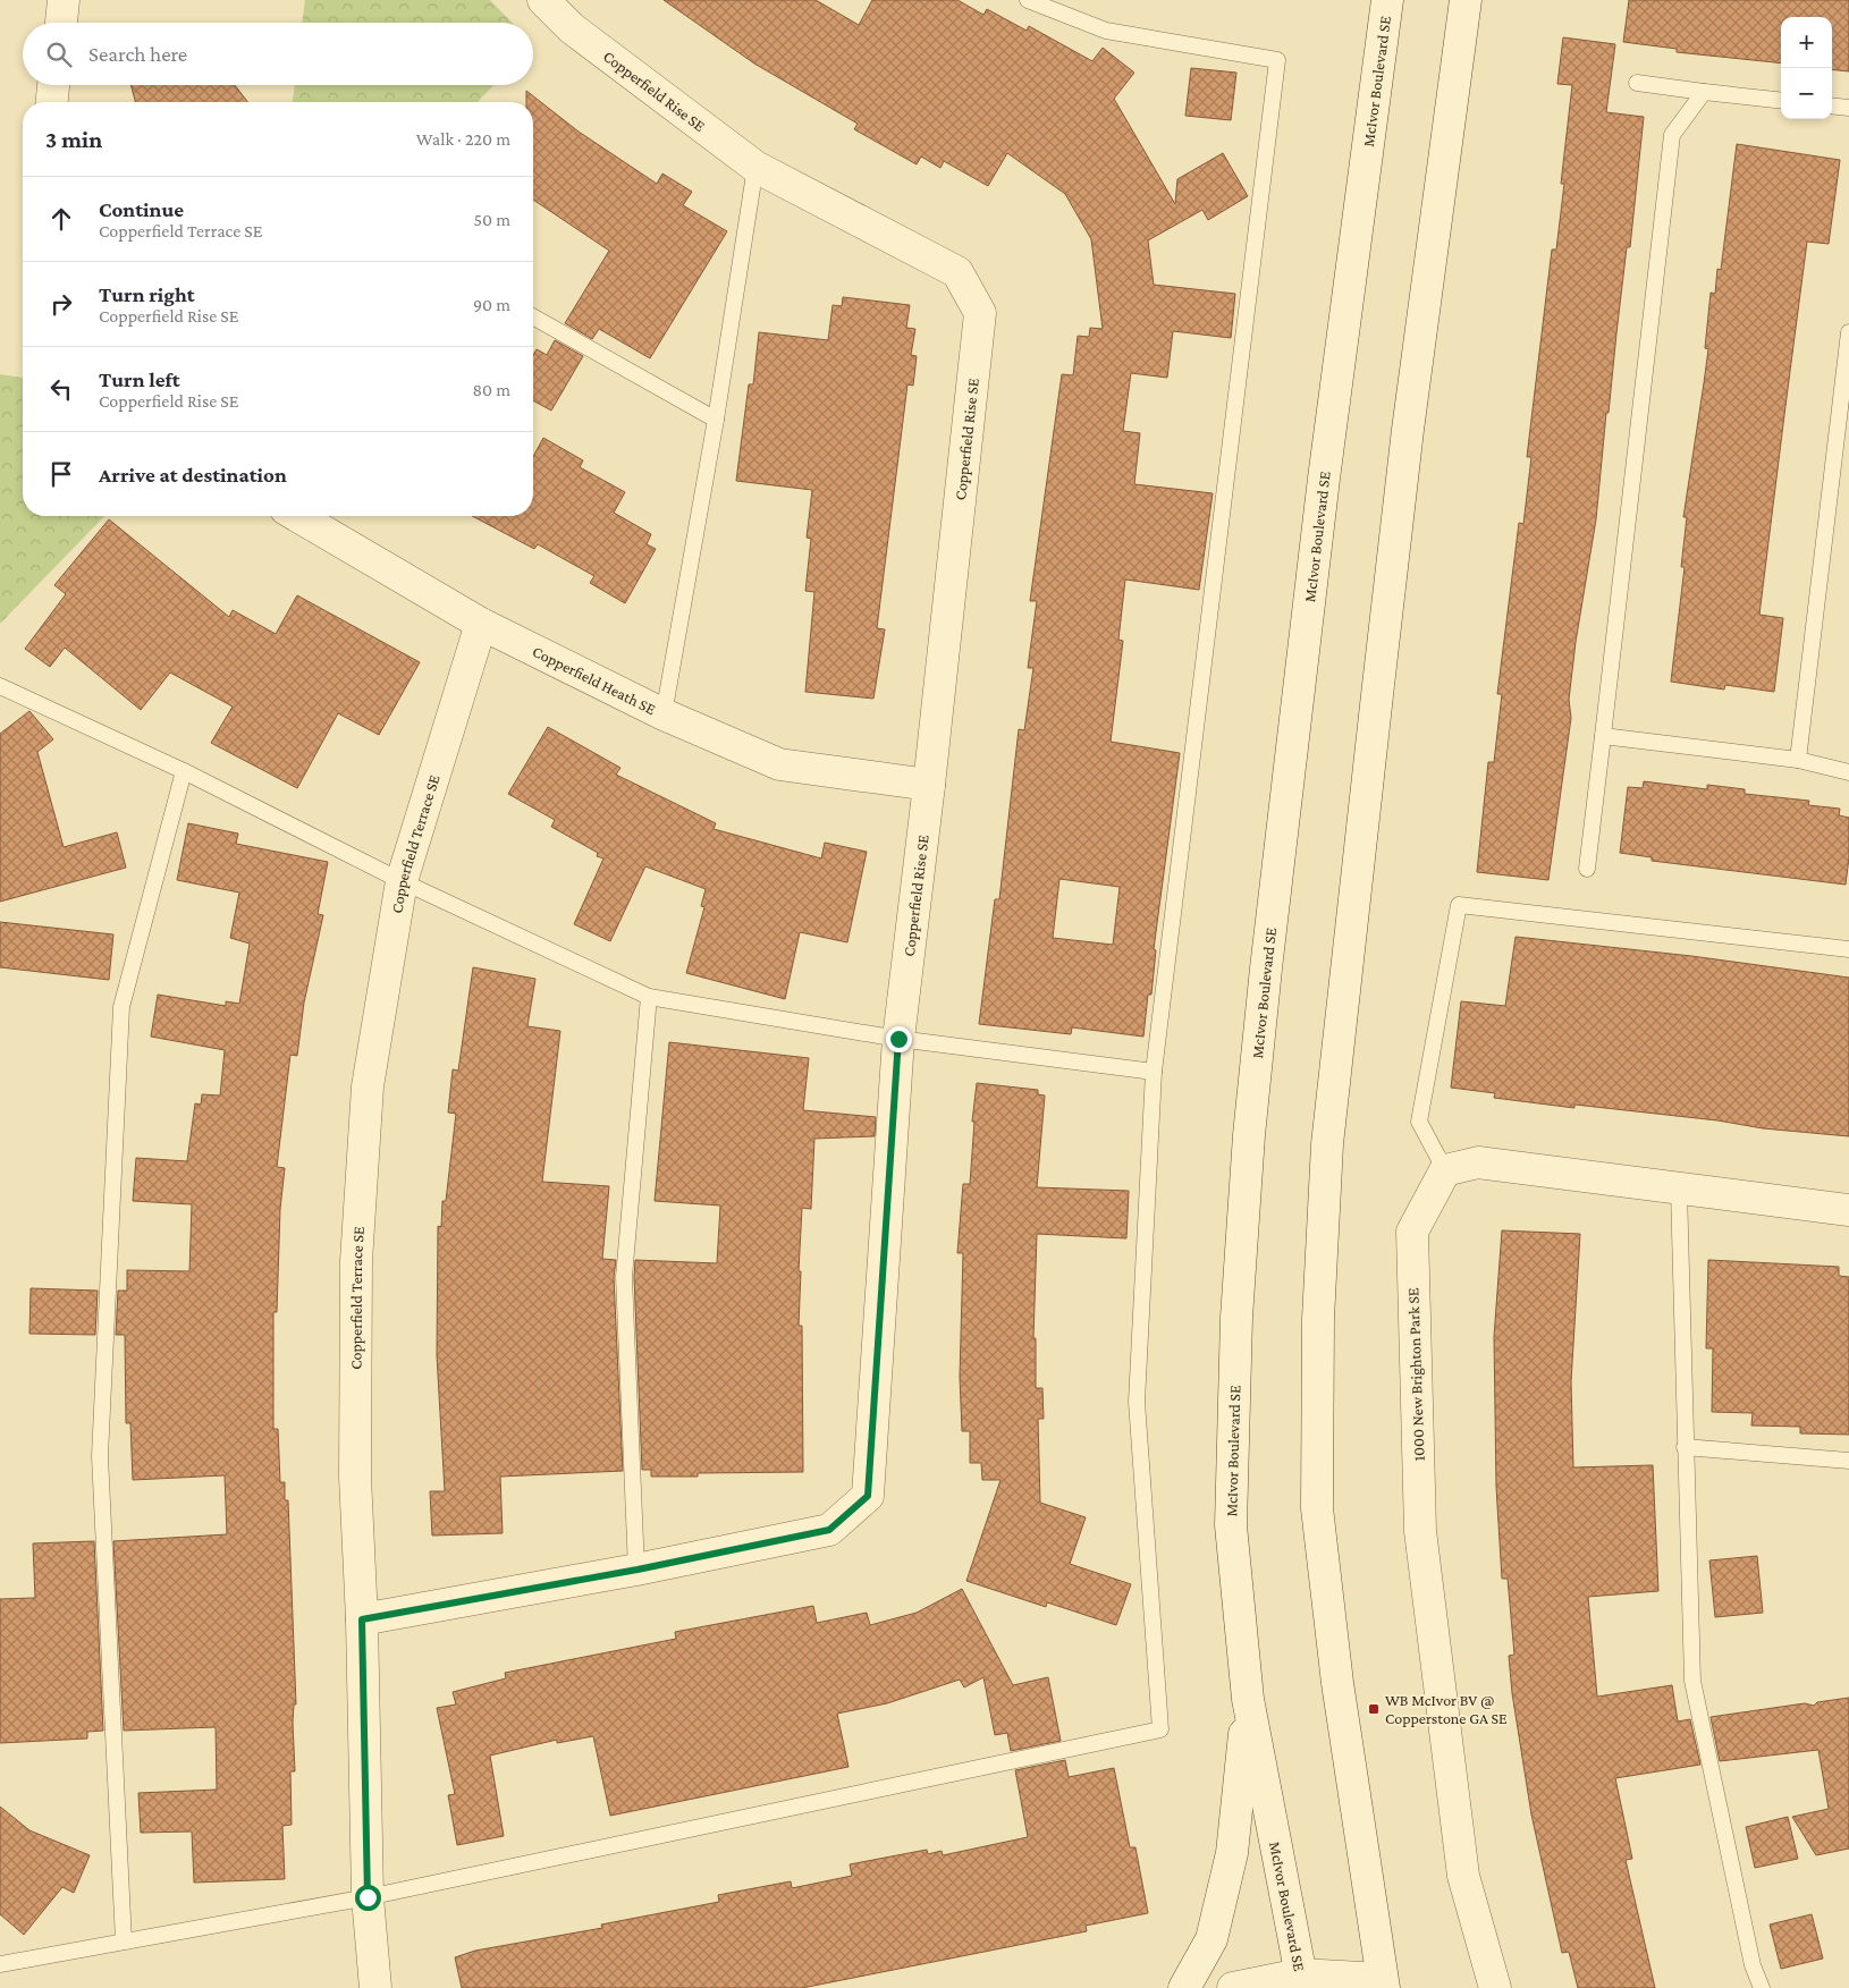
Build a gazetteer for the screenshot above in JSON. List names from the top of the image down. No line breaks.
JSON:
{"streets":{"street":["McIvor Boulevard SE","Copperfield Rise SE","Copperfield Heath SE","Copperfield Terrace SE","1000 New Brighton Park SE"]},"crossings":[["Copperfield Rise SE","Copperfield Heath SE"],["Copperfield Rise SE","Copperfield Terrace SE"],["Copperfield Heath SE","Copperfield Terrace SE"]],"places":{"transit":["WB McIvor BV @ Copperstone GA SE"]},"page":{"map_buttons":["+","−"],"search":"Search here","heading":["3 min","Walk · 220 m"],"list":[["Continue","Copperfield Terrace SE","50 m"],["Turn right","Copperfield Rise SE","90 m"],["Turn left","Copperfield Rise SE","80 m"],"Arrive at destination"]}}
